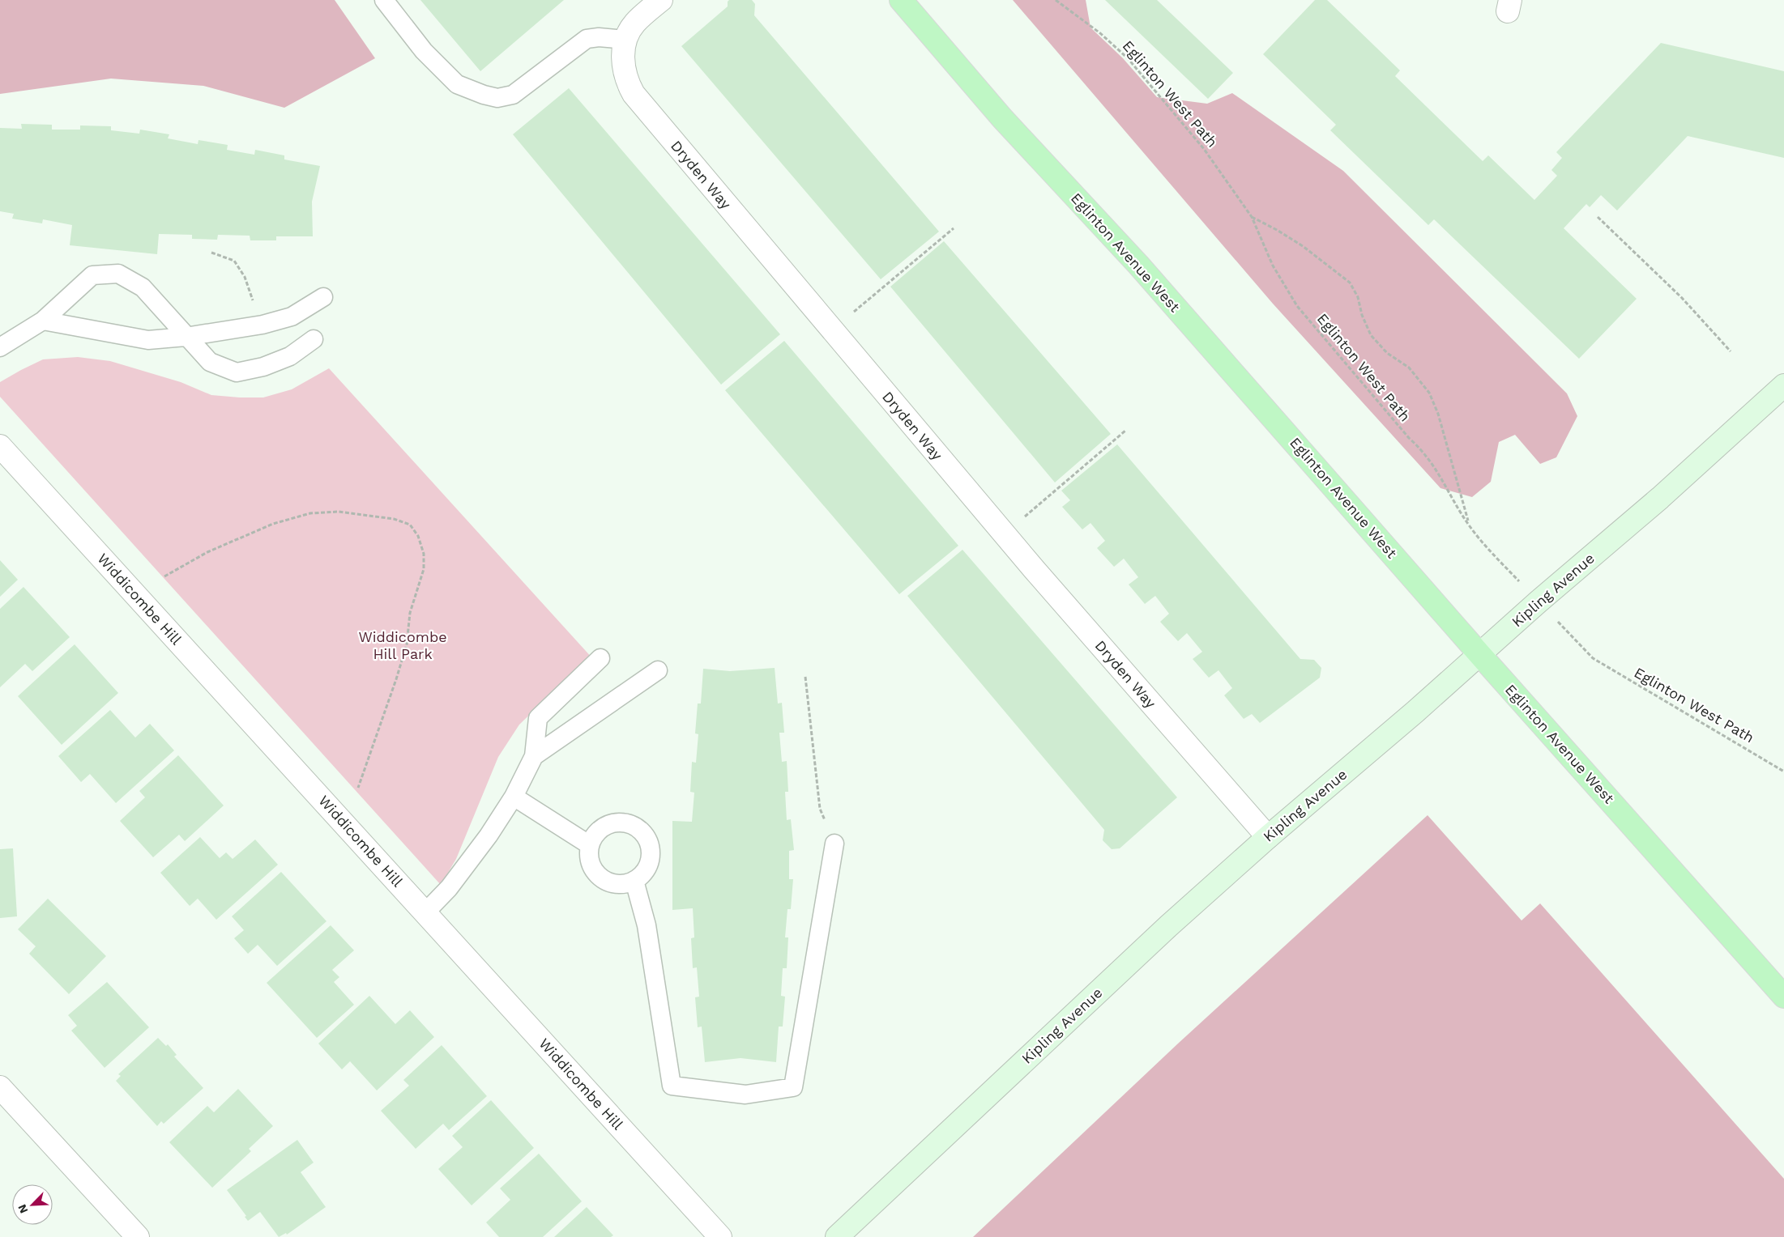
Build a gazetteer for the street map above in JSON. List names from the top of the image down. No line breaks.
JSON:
{"streets":{"main road":["Eglinton Avenue West","Kipling Avenue"],"street":["Dryden Way","Widdicombe Hill"],"path":["Eglinton West Path"]},"crossings":[["Dryden Way","Kipling Avenue"],["Eglinton Avenue West","Kipling Avenue"]],"parks":["Widdicombe Hill Park"],"north":"bottom left"}
